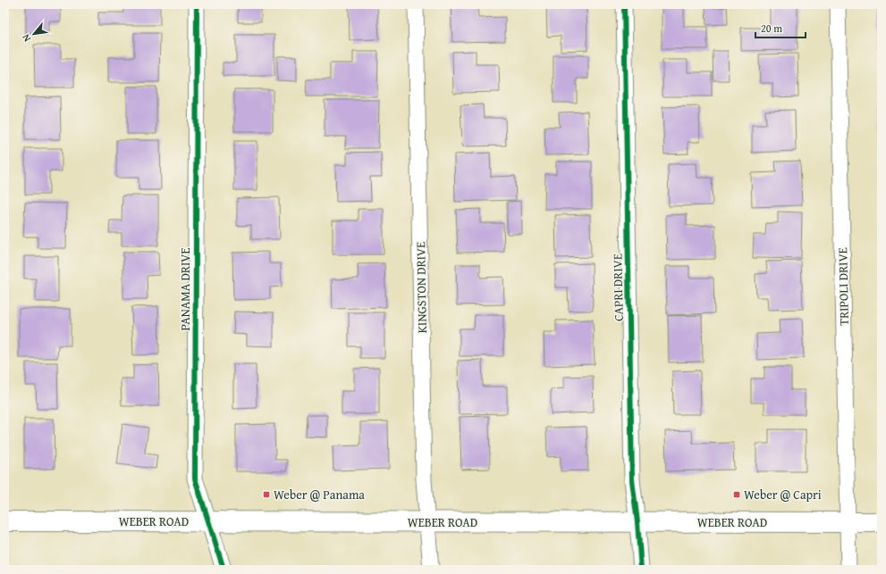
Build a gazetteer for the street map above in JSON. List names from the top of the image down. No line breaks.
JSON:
{"streets":{"main road":["WEBER ROAD"],"street":["TRIPOLI DRIVE","KINGSTON DRIVE","CAPRI DRIVE","PANAMA DRIVE"]},"crossings":[["TRIPOLI DRIVE","WEBER ROAD"],["KINGSTON DRIVE","WEBER ROAD"],["CAPRI DRIVE","WEBER ROAD"],["PANAMA DRIVE","WEBER ROAD"]],"places":{"transit":["Weber @ Panama","Weber @ Capri"]},"scale_bar":"20 m","north":"bottom left"}
